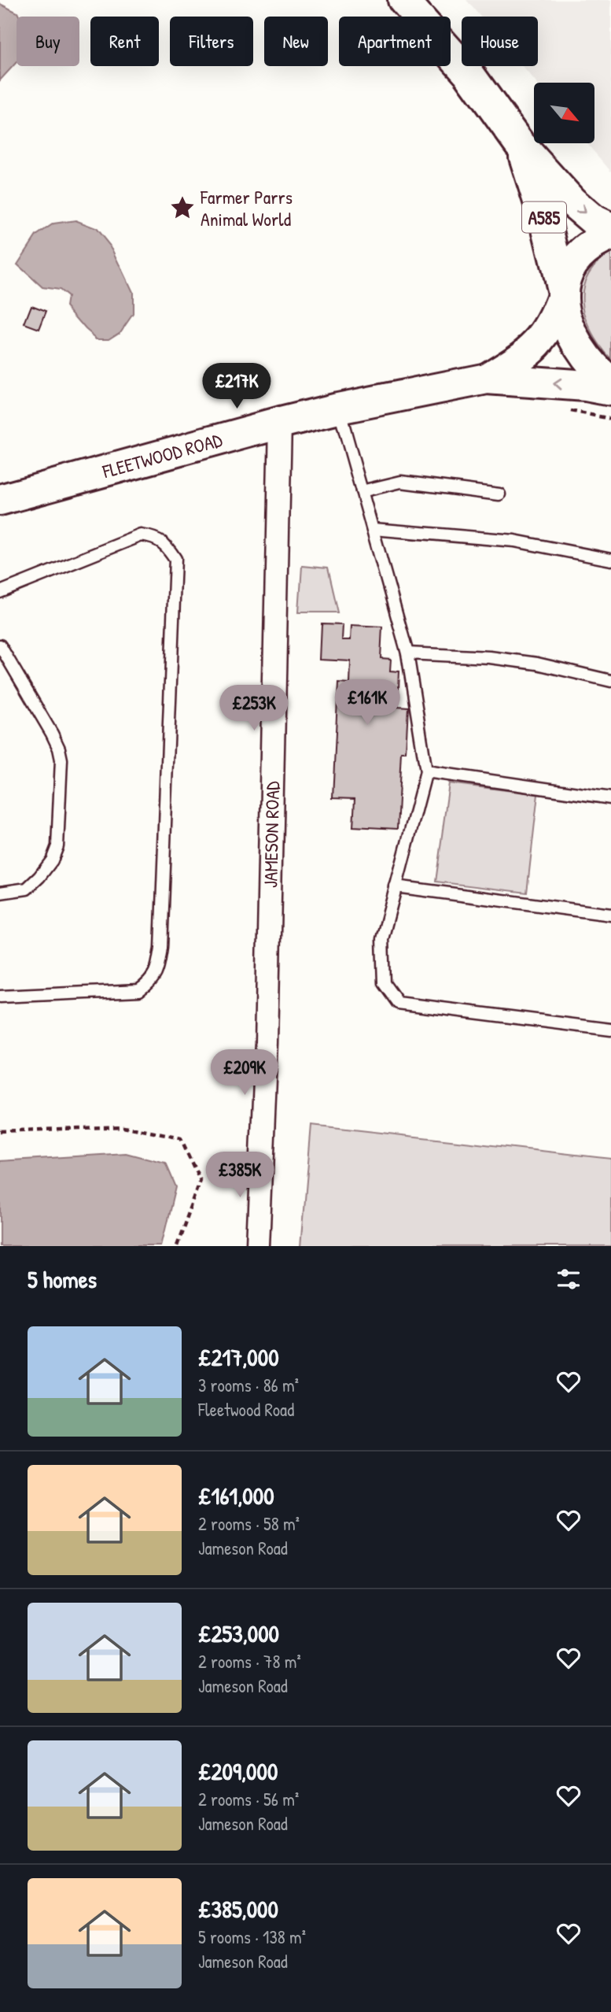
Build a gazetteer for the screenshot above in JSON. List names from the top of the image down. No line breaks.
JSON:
{"streets":{"main road":["A585","FLEETWOOD ROAD"],"street":["JAMESON ROAD"]},"crossings":[["A585","FLEETWOOD ROAD"],["FLEETWOOD ROAD","JAMESON ROAD"]],"places":{"place":["Farmer Parrs Animal World"]},"north":"bottom right","page":{"chip":["Buy","Rent","Filters","New","Apartment","House"],"price":["£217K","£161K","£253K","£209K","£385K"],"heading":"5 homes","list":[{"name":"£217,000","note":"3 rooms · 86 m² · Fleetwood Road"},{"name":"£161,000","note":"2 rooms · 58 m² · Jameson Road"},{"name":"£253,000","note":"2 rooms · 78 m² · Jameson Road"},{"name":"£209,000","note":"2 rooms · 56 m² · Jameson Road"},{"name":"£385,000","note":"5 rooms · 138 m² · Jameson Road"}]}}
